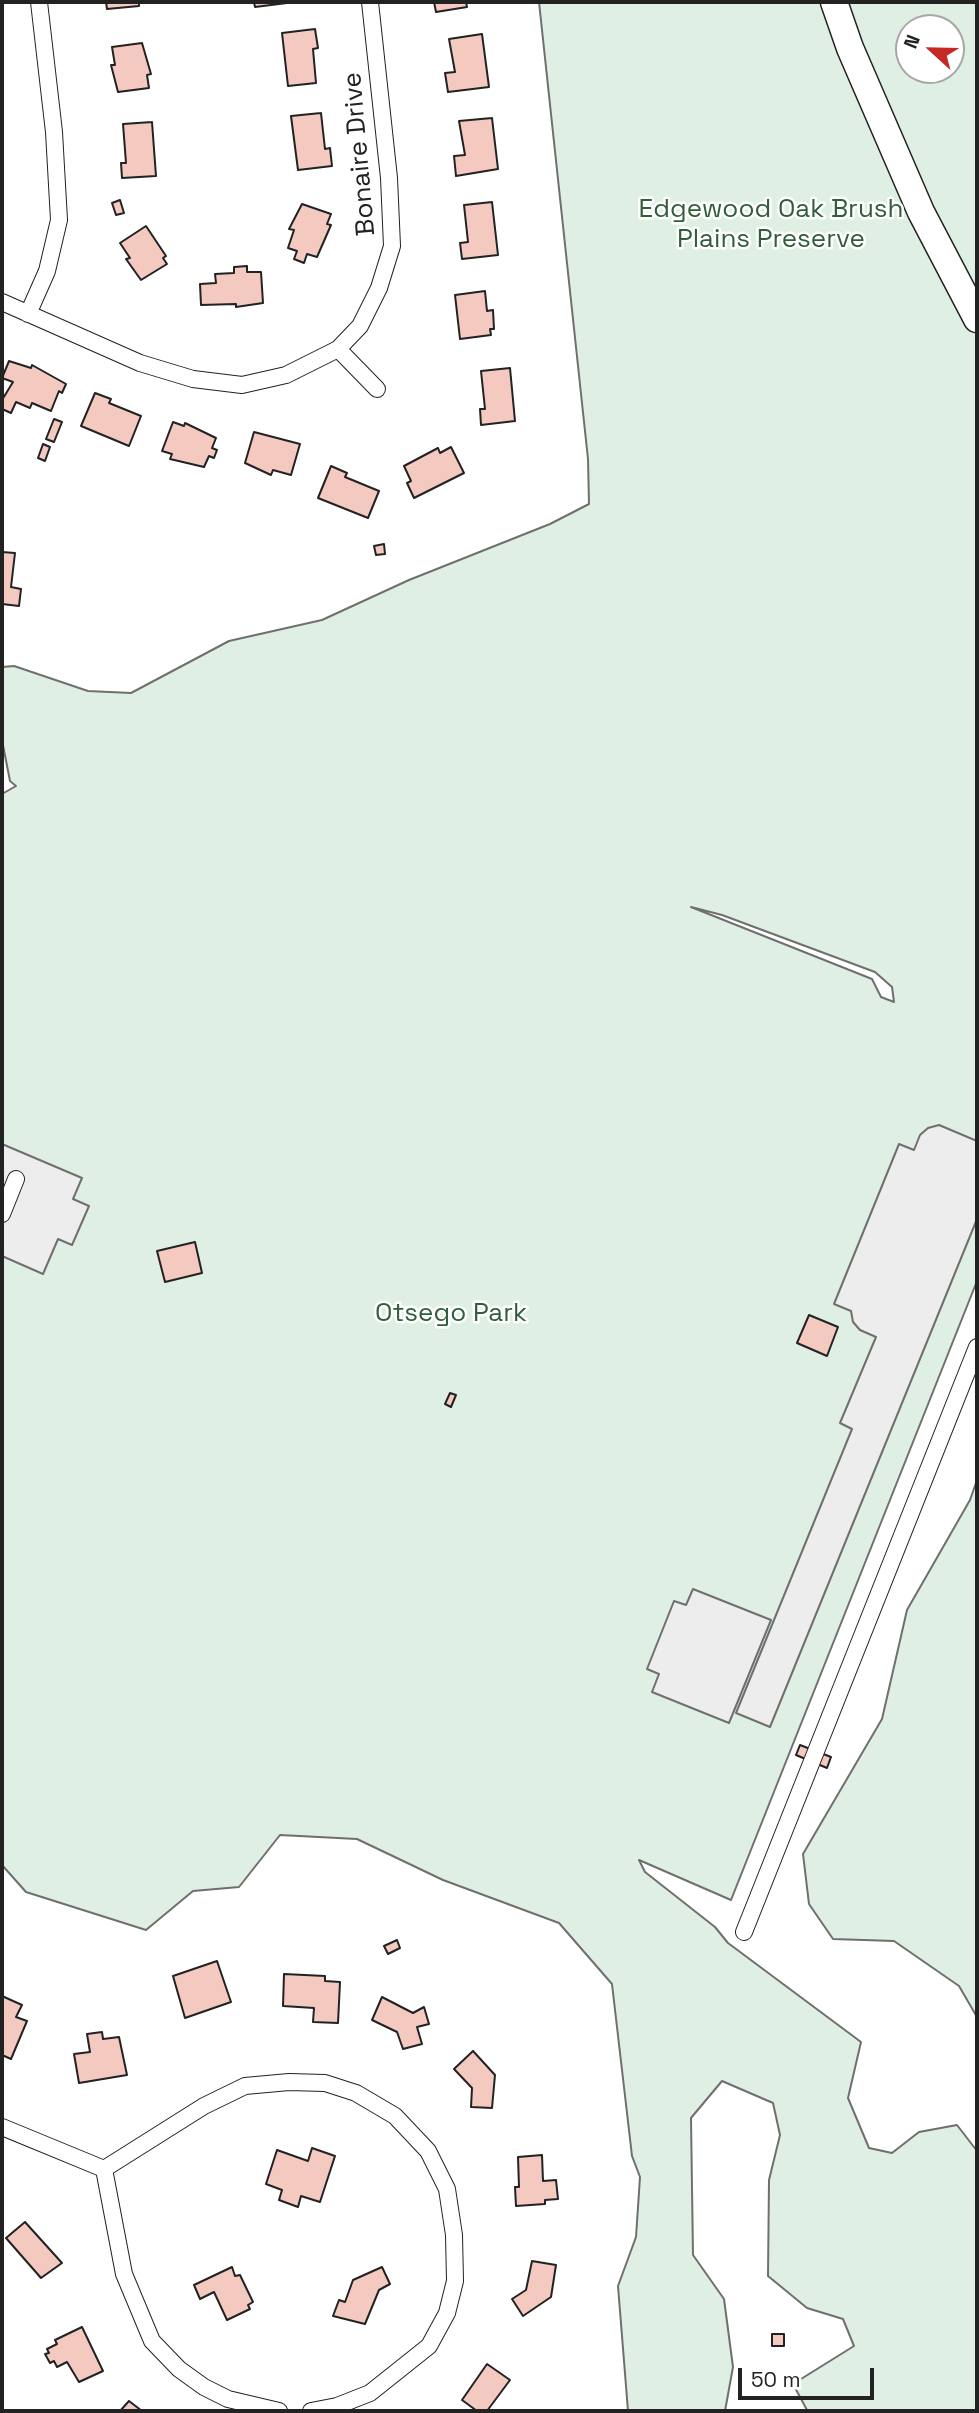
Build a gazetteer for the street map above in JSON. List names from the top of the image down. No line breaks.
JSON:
{"streets":{"street":["Bonaire Drive"]},"parks":["Edgewood Oak Brush Plains Preserve","Otsego Park"],"scale_bar":"50 m","north":"left"}
